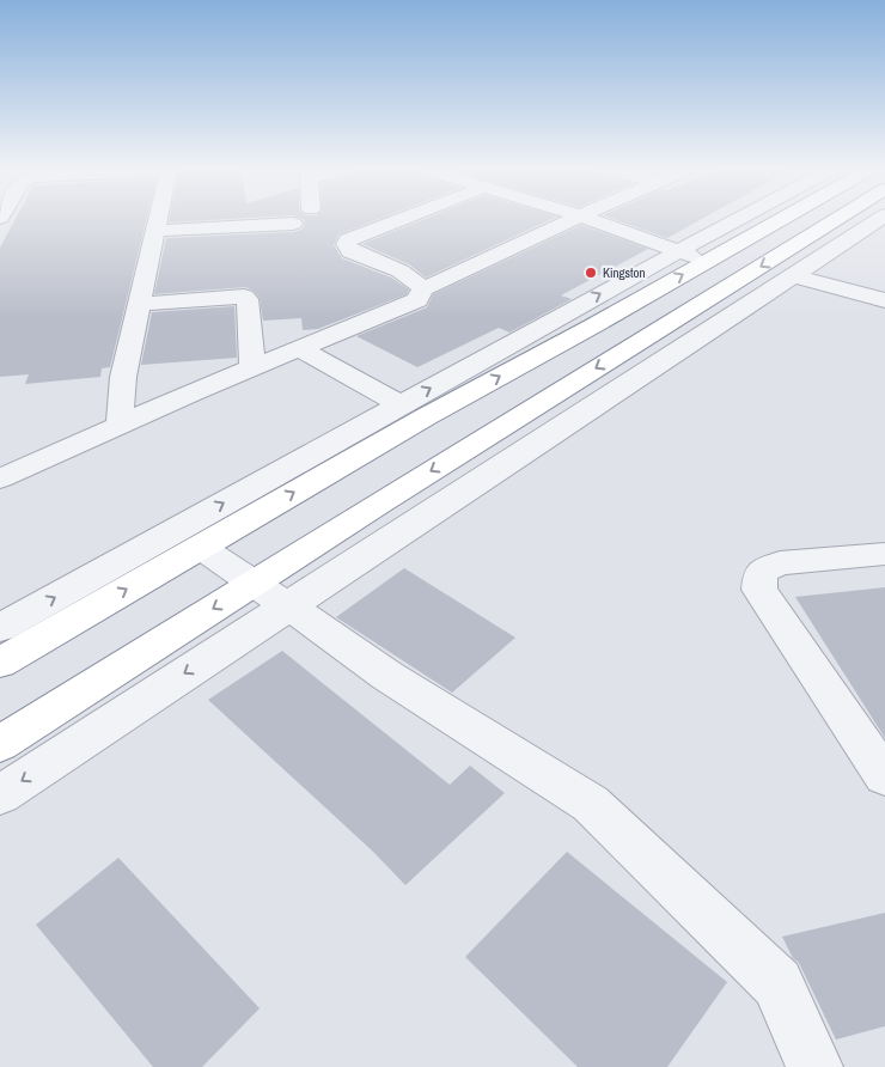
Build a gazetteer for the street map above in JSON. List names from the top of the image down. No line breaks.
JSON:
{"places":["Kingston"]}
